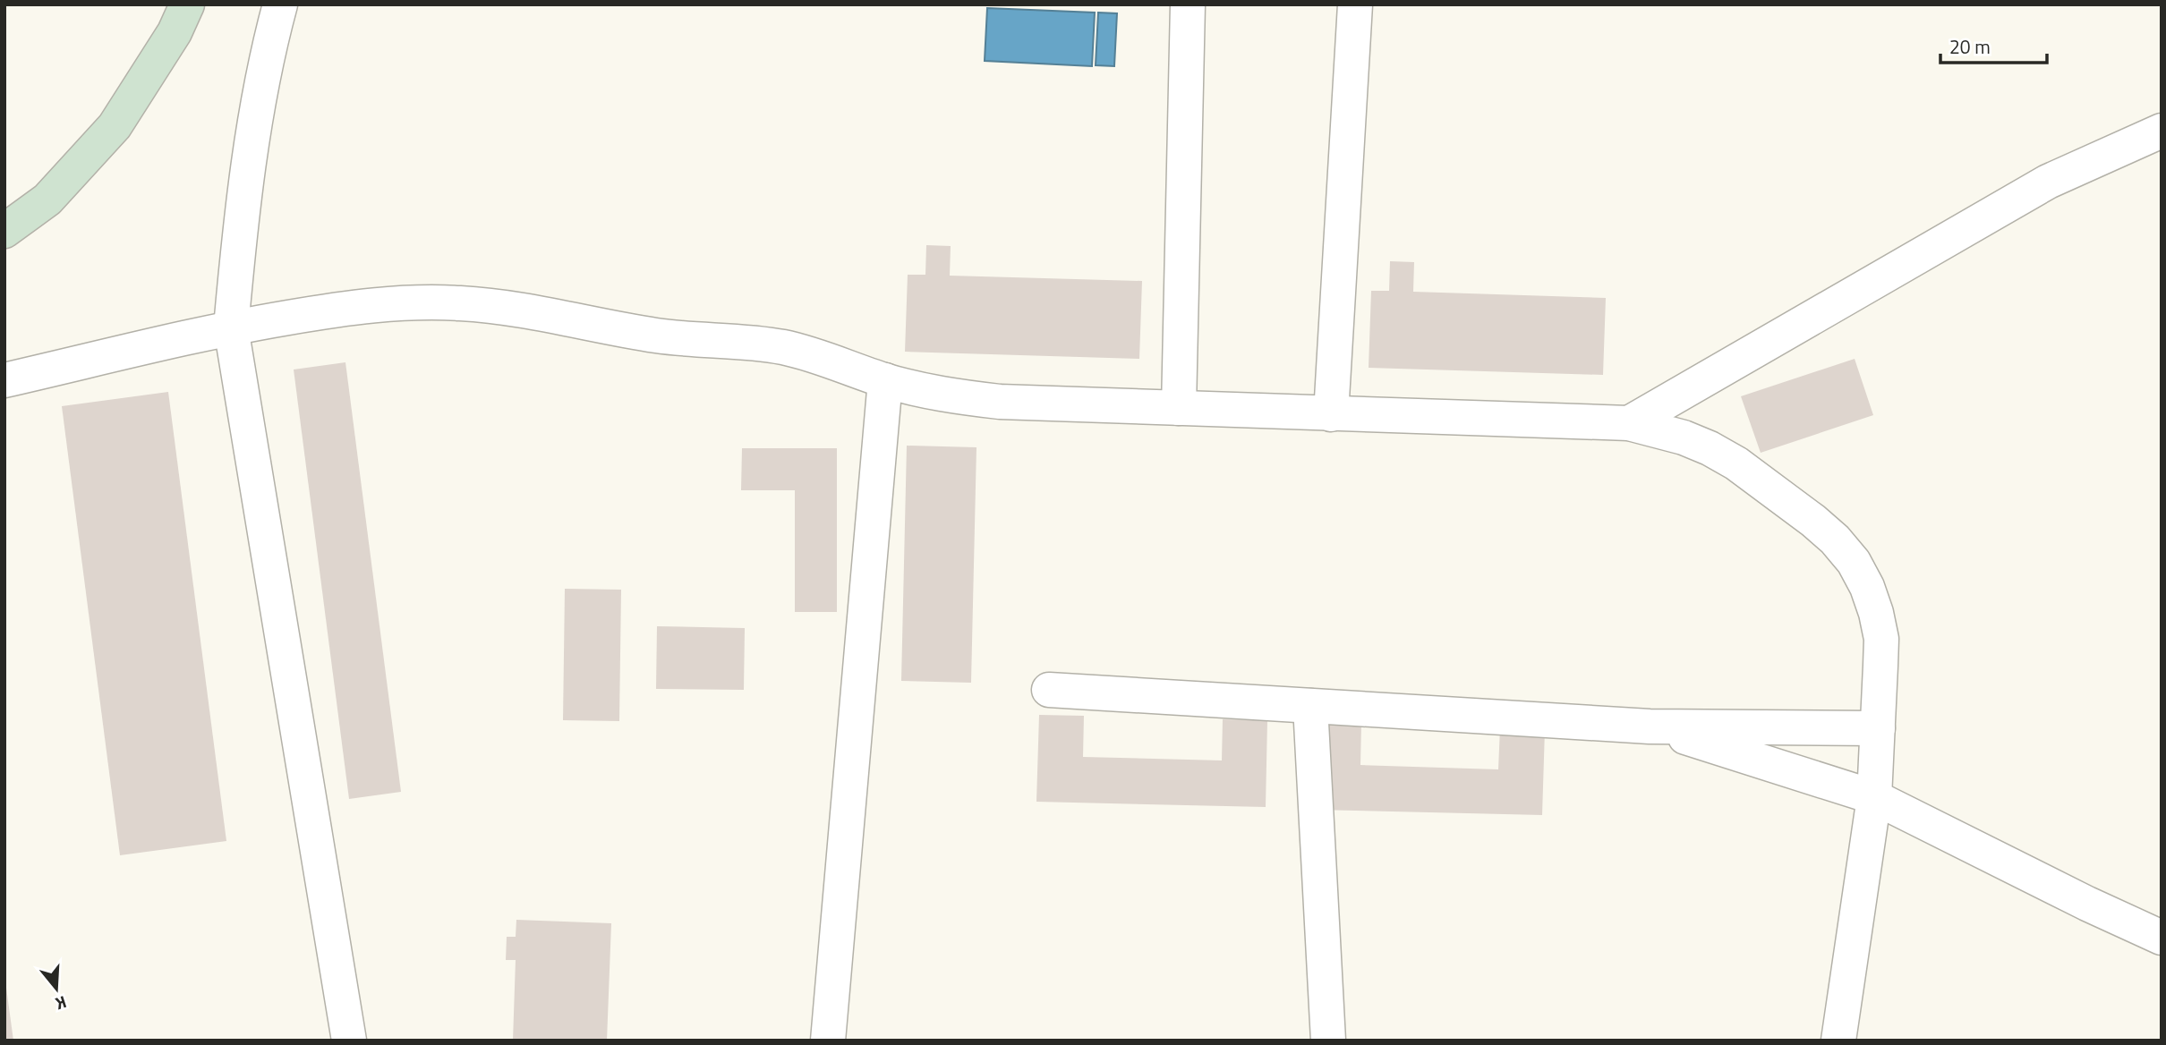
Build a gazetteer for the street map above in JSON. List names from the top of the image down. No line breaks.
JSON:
{"scale_bar":"20 m","north":"bottom"}
